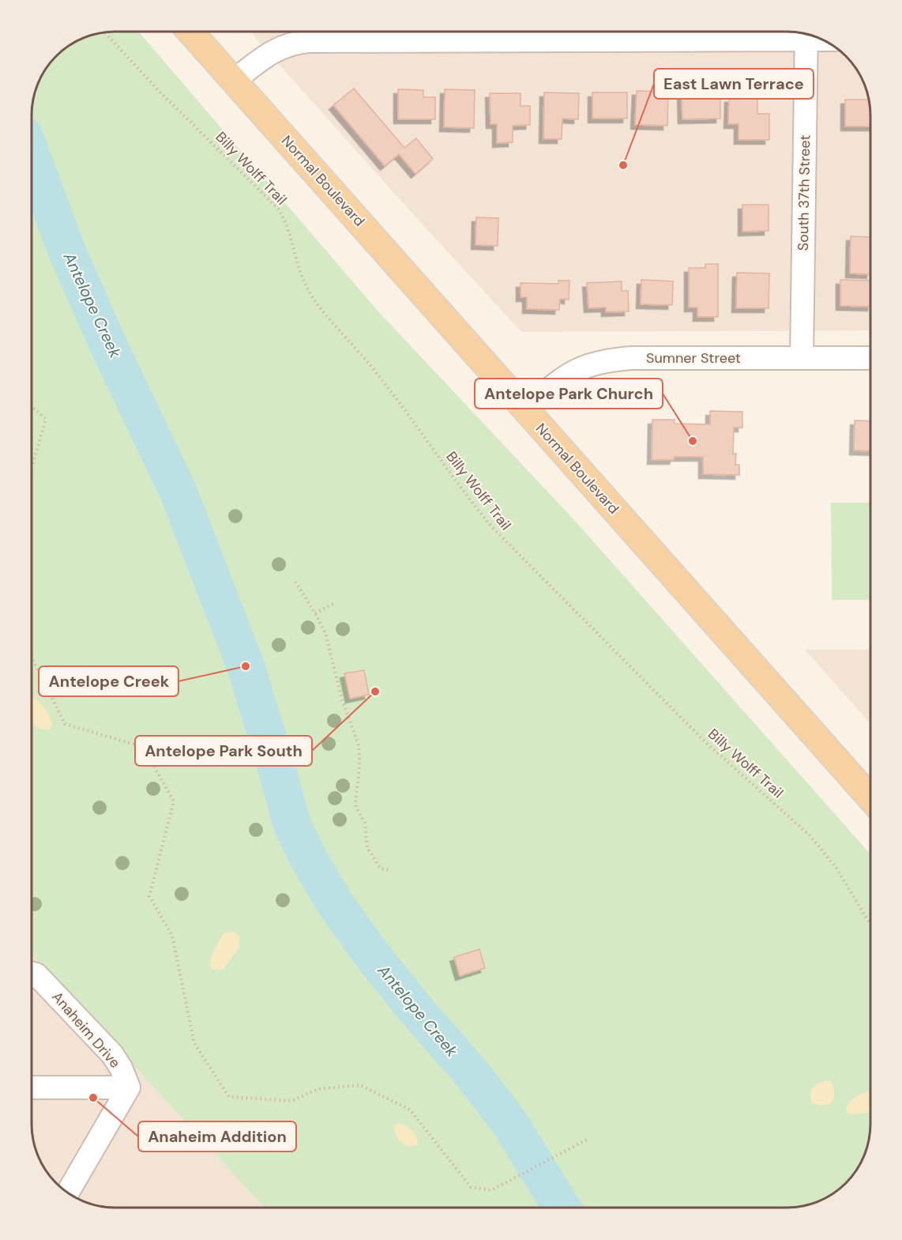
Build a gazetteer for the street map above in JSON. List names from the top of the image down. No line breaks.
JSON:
{"streets":{"main road":["Normal Boulevard"],"street":["South 37th Street","Sumner Street","Anaheim Drive"],"path":["Billy Wolff Trail"]},"crossings":[["Normal Boulevard","Sumner Street"],["South 37th Street","Sumner Street"]],"water":["Antelope Creek"],"places":["East Lawn Terrace","Antelope Park Church","Antelope Creek","Antelope Park South","Anaheim Addition"]}
